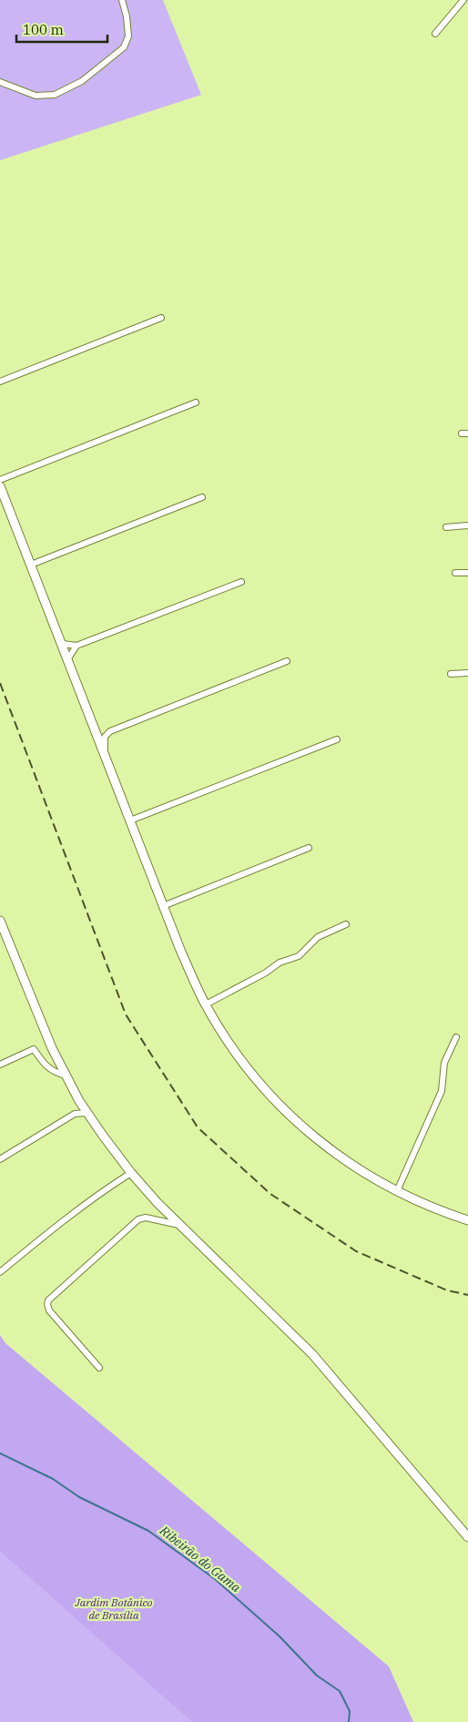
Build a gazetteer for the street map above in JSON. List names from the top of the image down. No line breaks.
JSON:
{"water":["Ribeirão do Gama"],"parks":["Jardim Botânico de Brasília"],"scale_bar":"100 m"}
